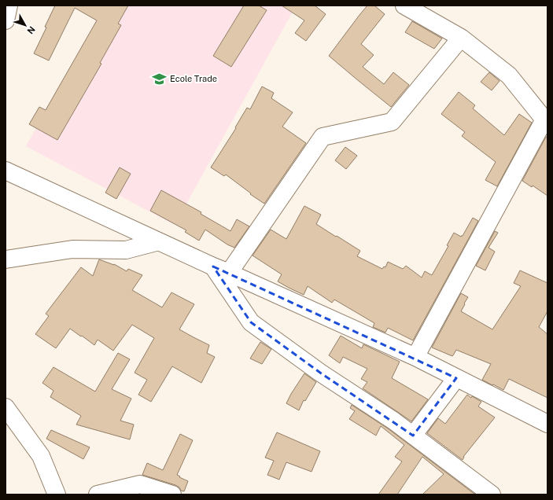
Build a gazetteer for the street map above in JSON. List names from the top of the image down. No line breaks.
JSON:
{"places":{"school or university":["Ecole Trade"]},"north":"bottom right"}
